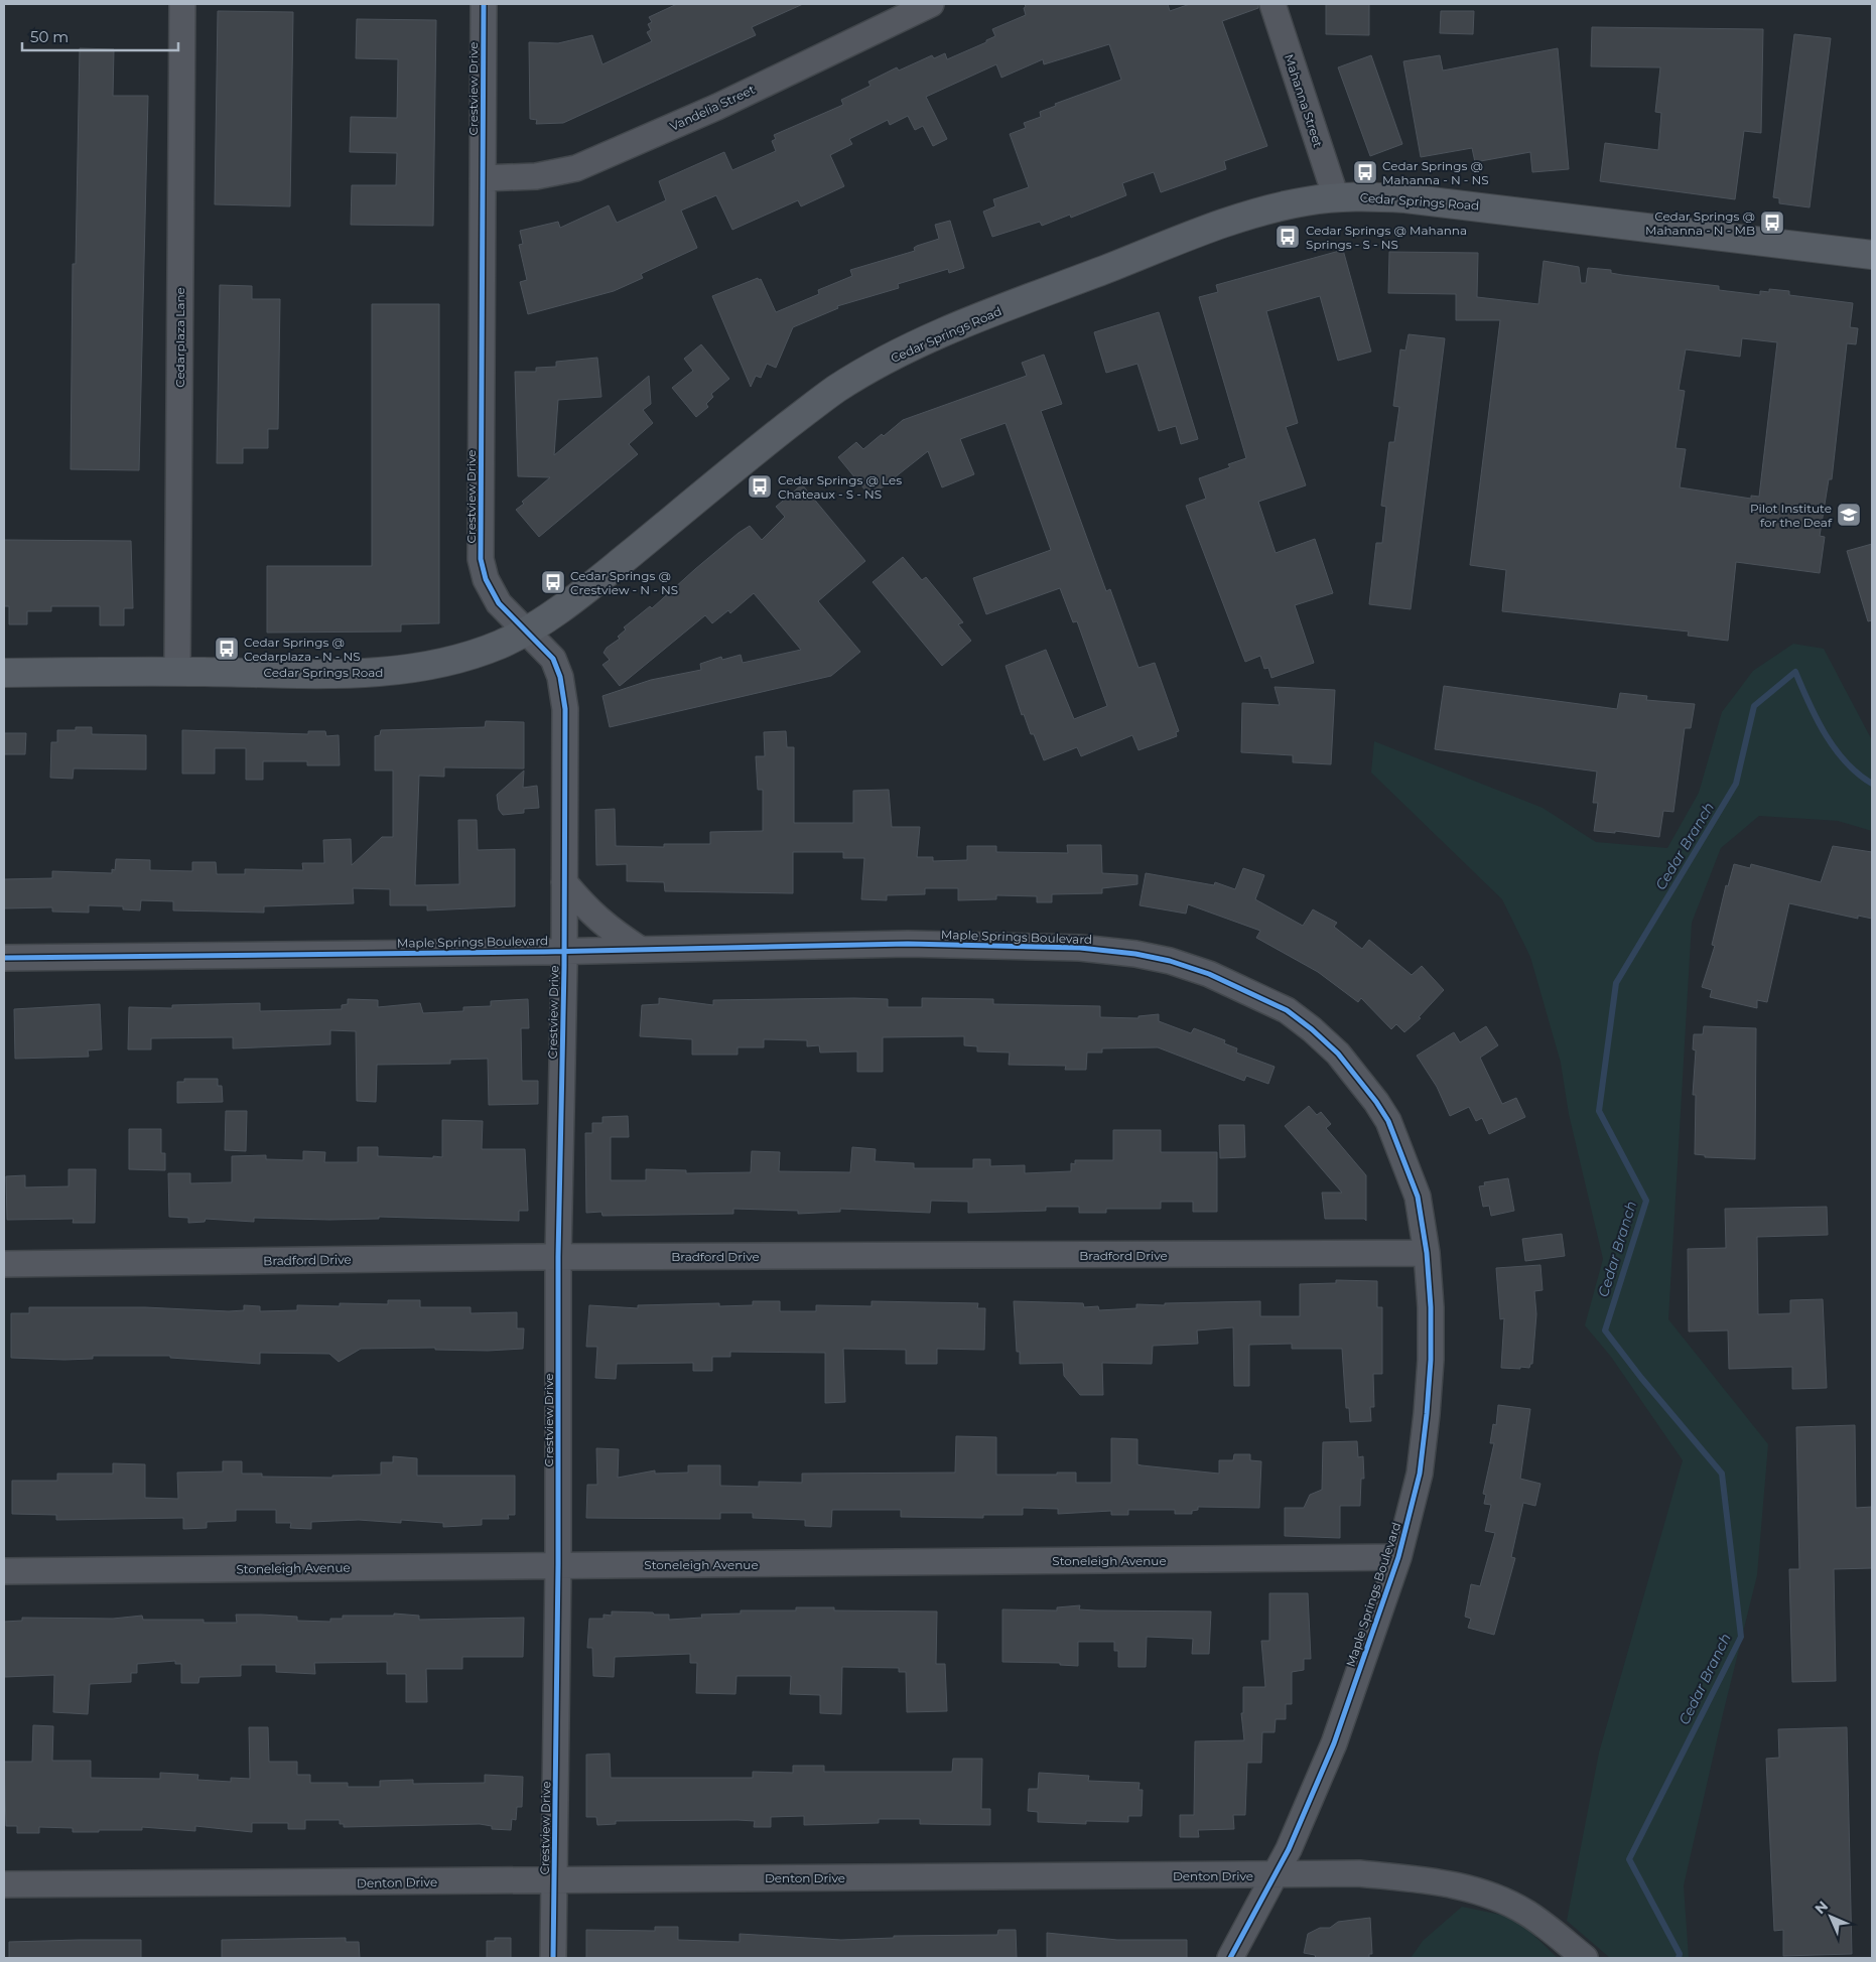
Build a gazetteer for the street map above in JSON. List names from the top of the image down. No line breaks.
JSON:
{"streets":{"main road":["Cedar Springs Road"],"street":["Crestview Drive","Mahanna Street","Vandelia Street","Cedarplaza Lane","Maple Springs Boulevard","Bradford Drive","Stoneleigh Avenue","Denton Drive"]},"crossings":[["Crestview Drive","Vandelia Street"],["Crestview Drive","Cedar Springs Road"],["Crestview Drive","Maple Springs Boulevard"],["Crestview Drive","Bradford Drive"],["Crestview Drive","Stoneleigh Avenue"],["Crestview Drive","Denton Drive"],["Mahanna Street","Cedar Springs Road"],["Cedar Springs Road","Cedarplaza Lane"],["Maple Springs Boulevard","Bradford Drive"],["Maple Springs Boulevard","Stoneleigh Avenue"],["Maple Springs Boulevard","Denton Drive"]],"water":["Cedar Branch"],"places":{"bus stop":["Cedar Springs @ Mahanna - N - NS","Cedar Springs @ Mahanna - N - MB","Cedar Springs @ Mahanna Springs - S - NS","Cedar Springs @ Les Chateaux - S - NS","Cedar Springs @ Crestview - N - NS","Cedar Springs @ Cedarplaza - N - NS"],"school or university":["Pilot Institute for the Deaf"]},"scale_bar":"50 m","north":"top left"}
